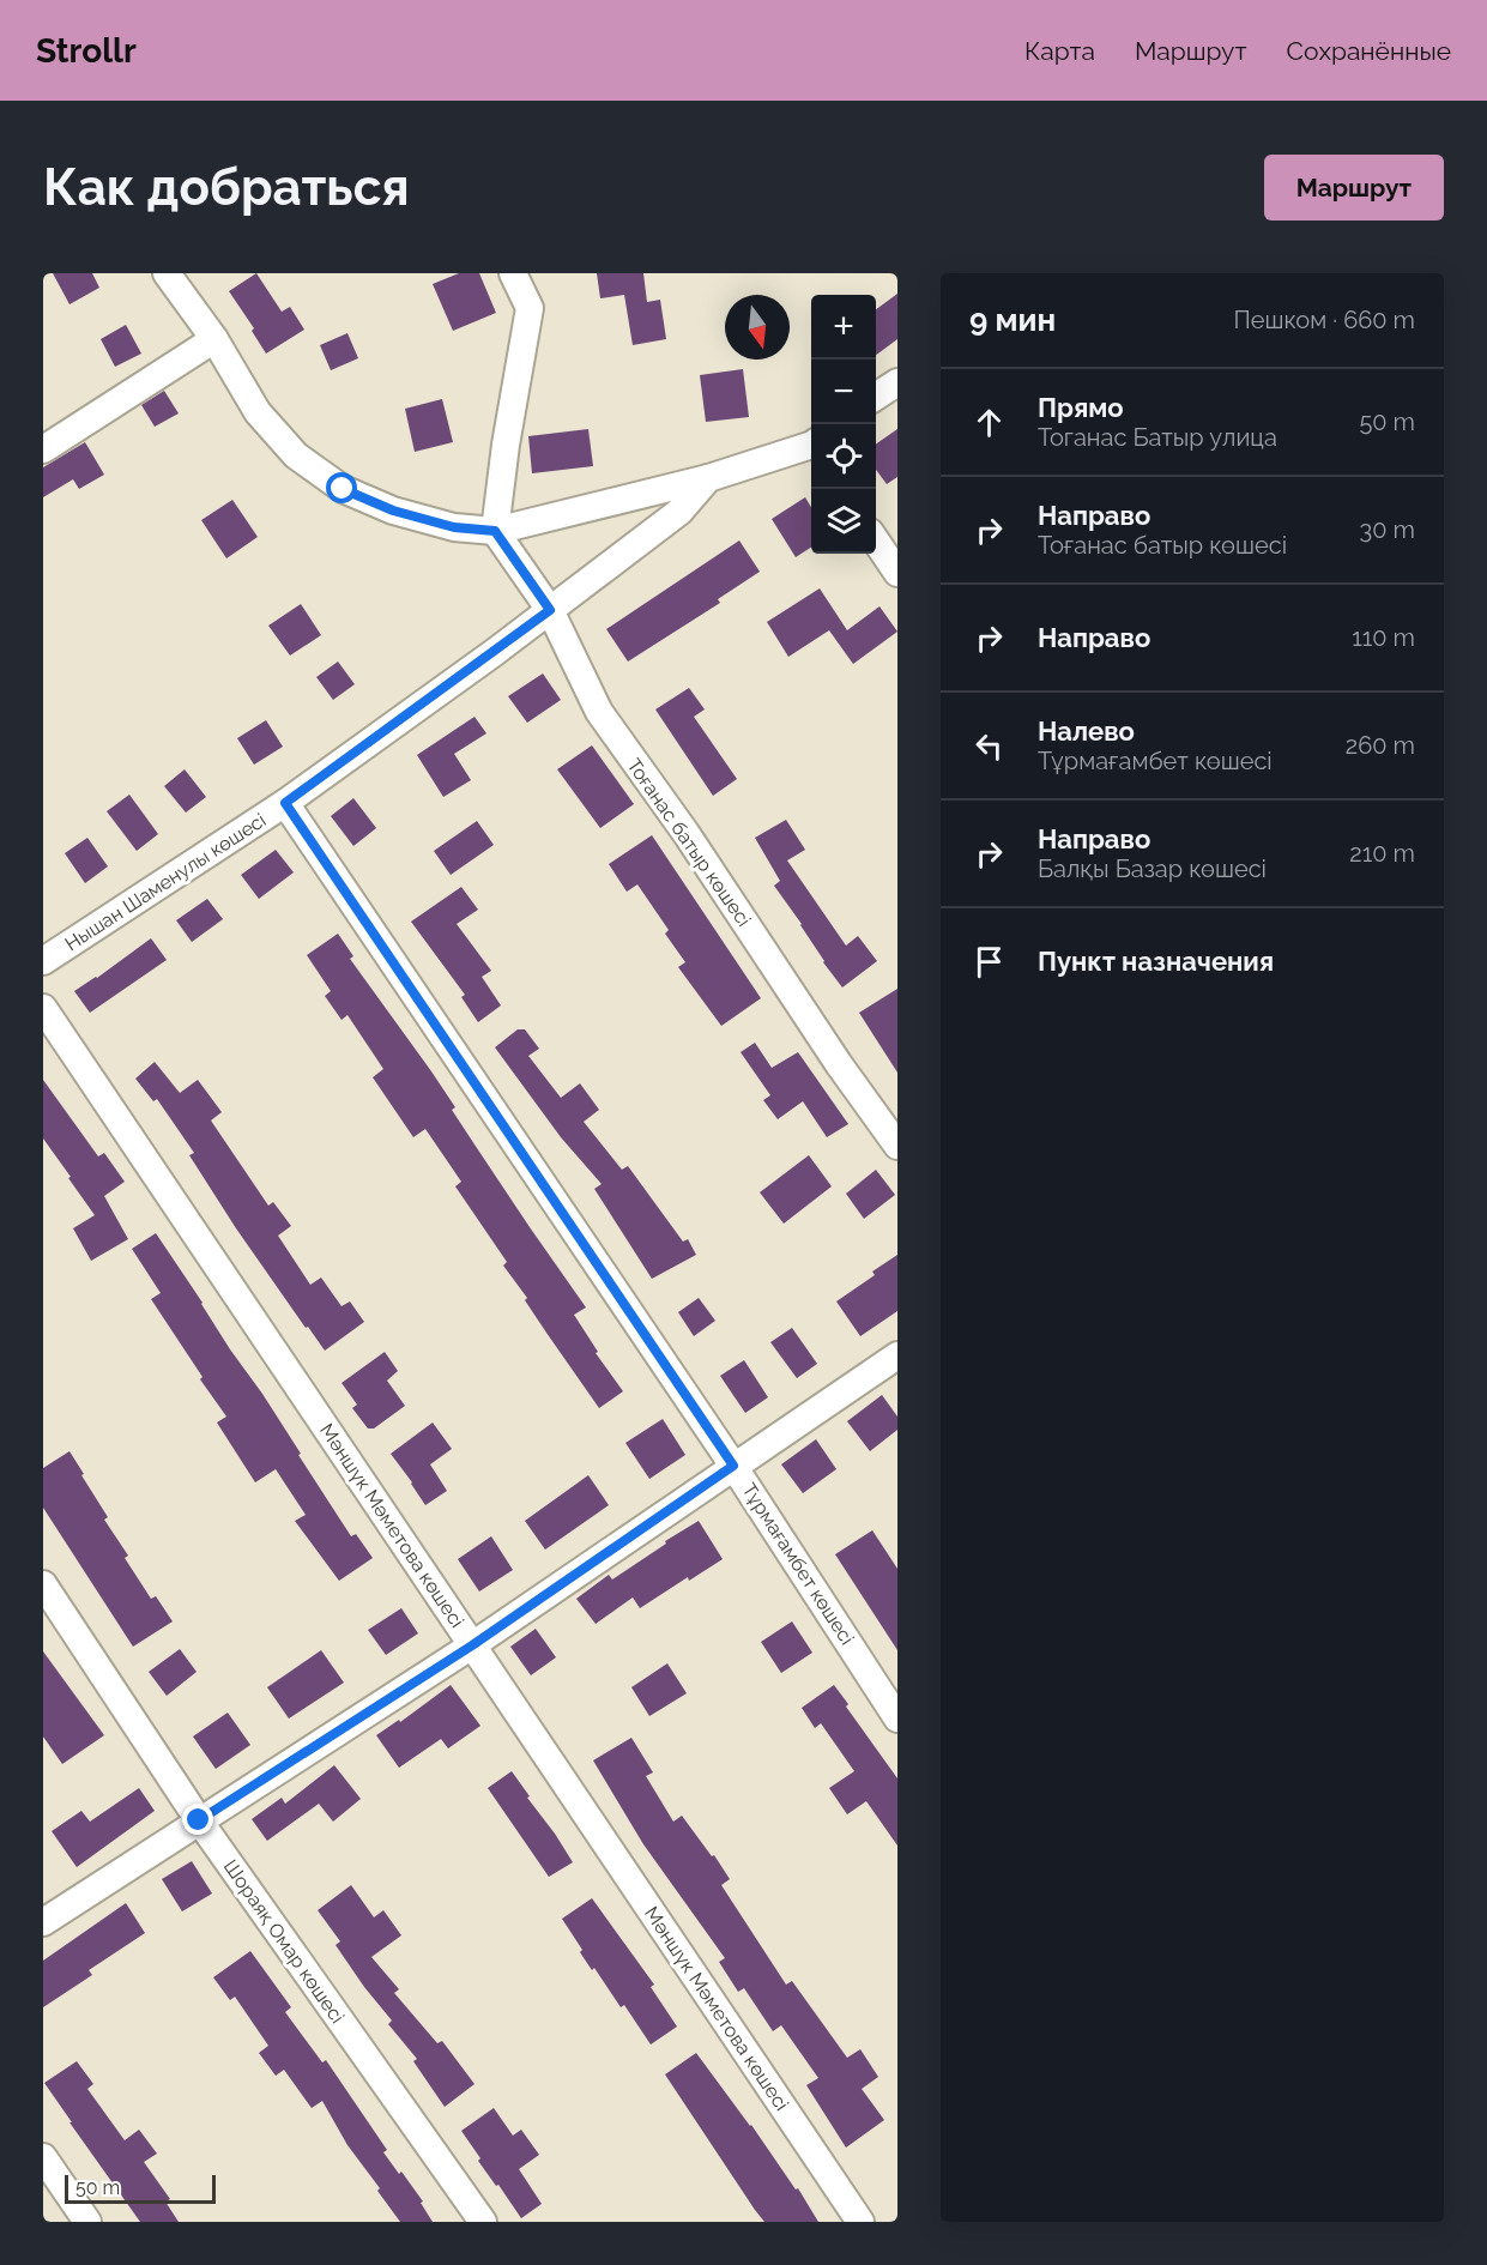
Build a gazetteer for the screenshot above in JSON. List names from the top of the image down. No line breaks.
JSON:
{"streets":{"street":["Тоғанас батыр көшесі","Нышан Шаменулы көшесі","Мәншүк Мәметова көшесі","Тұрмағамбет көшесі","Шораяқ Омар көшесі"]},"crossings":[["Тоғанас батыр көшесі","Нышан Шаменулы көшесі"],["Нышан Шаменулы көшесі","Тұрмағамбет көшесі"]],"scale_bar":"50 m","north":"bottom","page":{"header":"Strollr","nav":["Карта","Маршрут","Сохранённые"],"buttons":"Маршрут","title":"Как добраться","heading":["9 мин","Пешком · 660 m"],"map_buttons":["+","−"],"list":[["Прямо","Тоганас Батыр улица","50 m"],["Направо","Тоғанас батыр көшесі","30 m"],["Направо","110 m"],["Налево","Тұрмағамбет көшесі","260 m"],["Направо","Балқы Базар көшесі","210 m"],"Пункт назначения"],"scale":"50 m"}}
